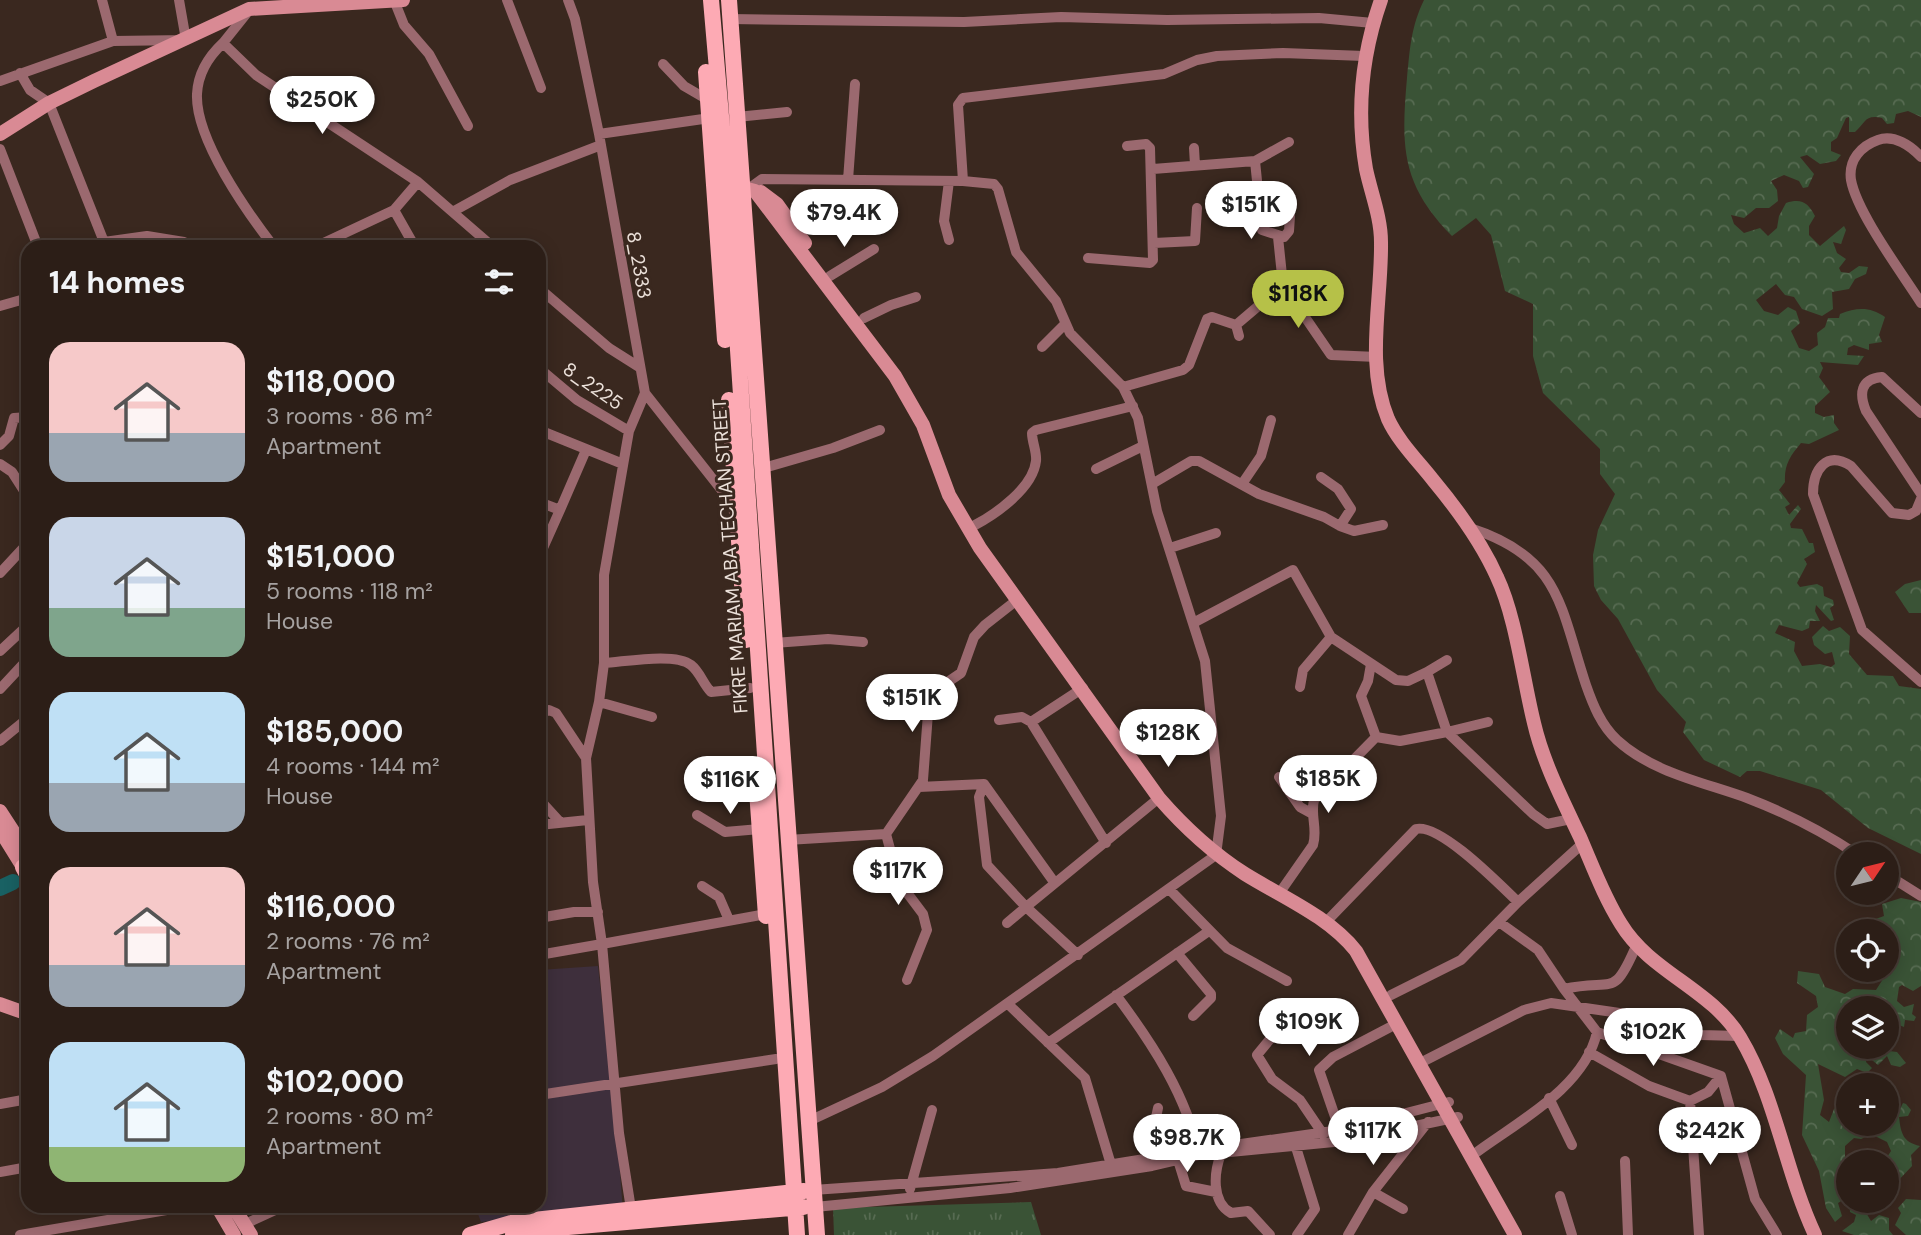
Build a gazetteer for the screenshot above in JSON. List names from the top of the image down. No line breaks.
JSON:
{"streets":{"main road":["FIKRE MARIAM ABA TECHAN STREET"],"street":["8_2333","8_2225"]},"north":"top right","page":{"price":["$250K","$151K","$79.4K","$118K","$151K","$128K","$185K","$116K","$117K","$109K","$102K","$117K","$242K","$98.7K"],"heading":"14 homes","list":[{"name":"$118,000","note":"3 rooms · 86 m² · Apartment"},{"name":"$151,000","note":"5 rooms · 118 m² · House"},{"name":"$185,000","note":"4 rooms · 144 m² · House"},{"name":"$116,000","note":"2 rooms · 76 m² · Apartment"},{"name":"$102,000","note":"2 rooms · 80 m² · Apartment"}],"map_buttons":["+","−"]}}
